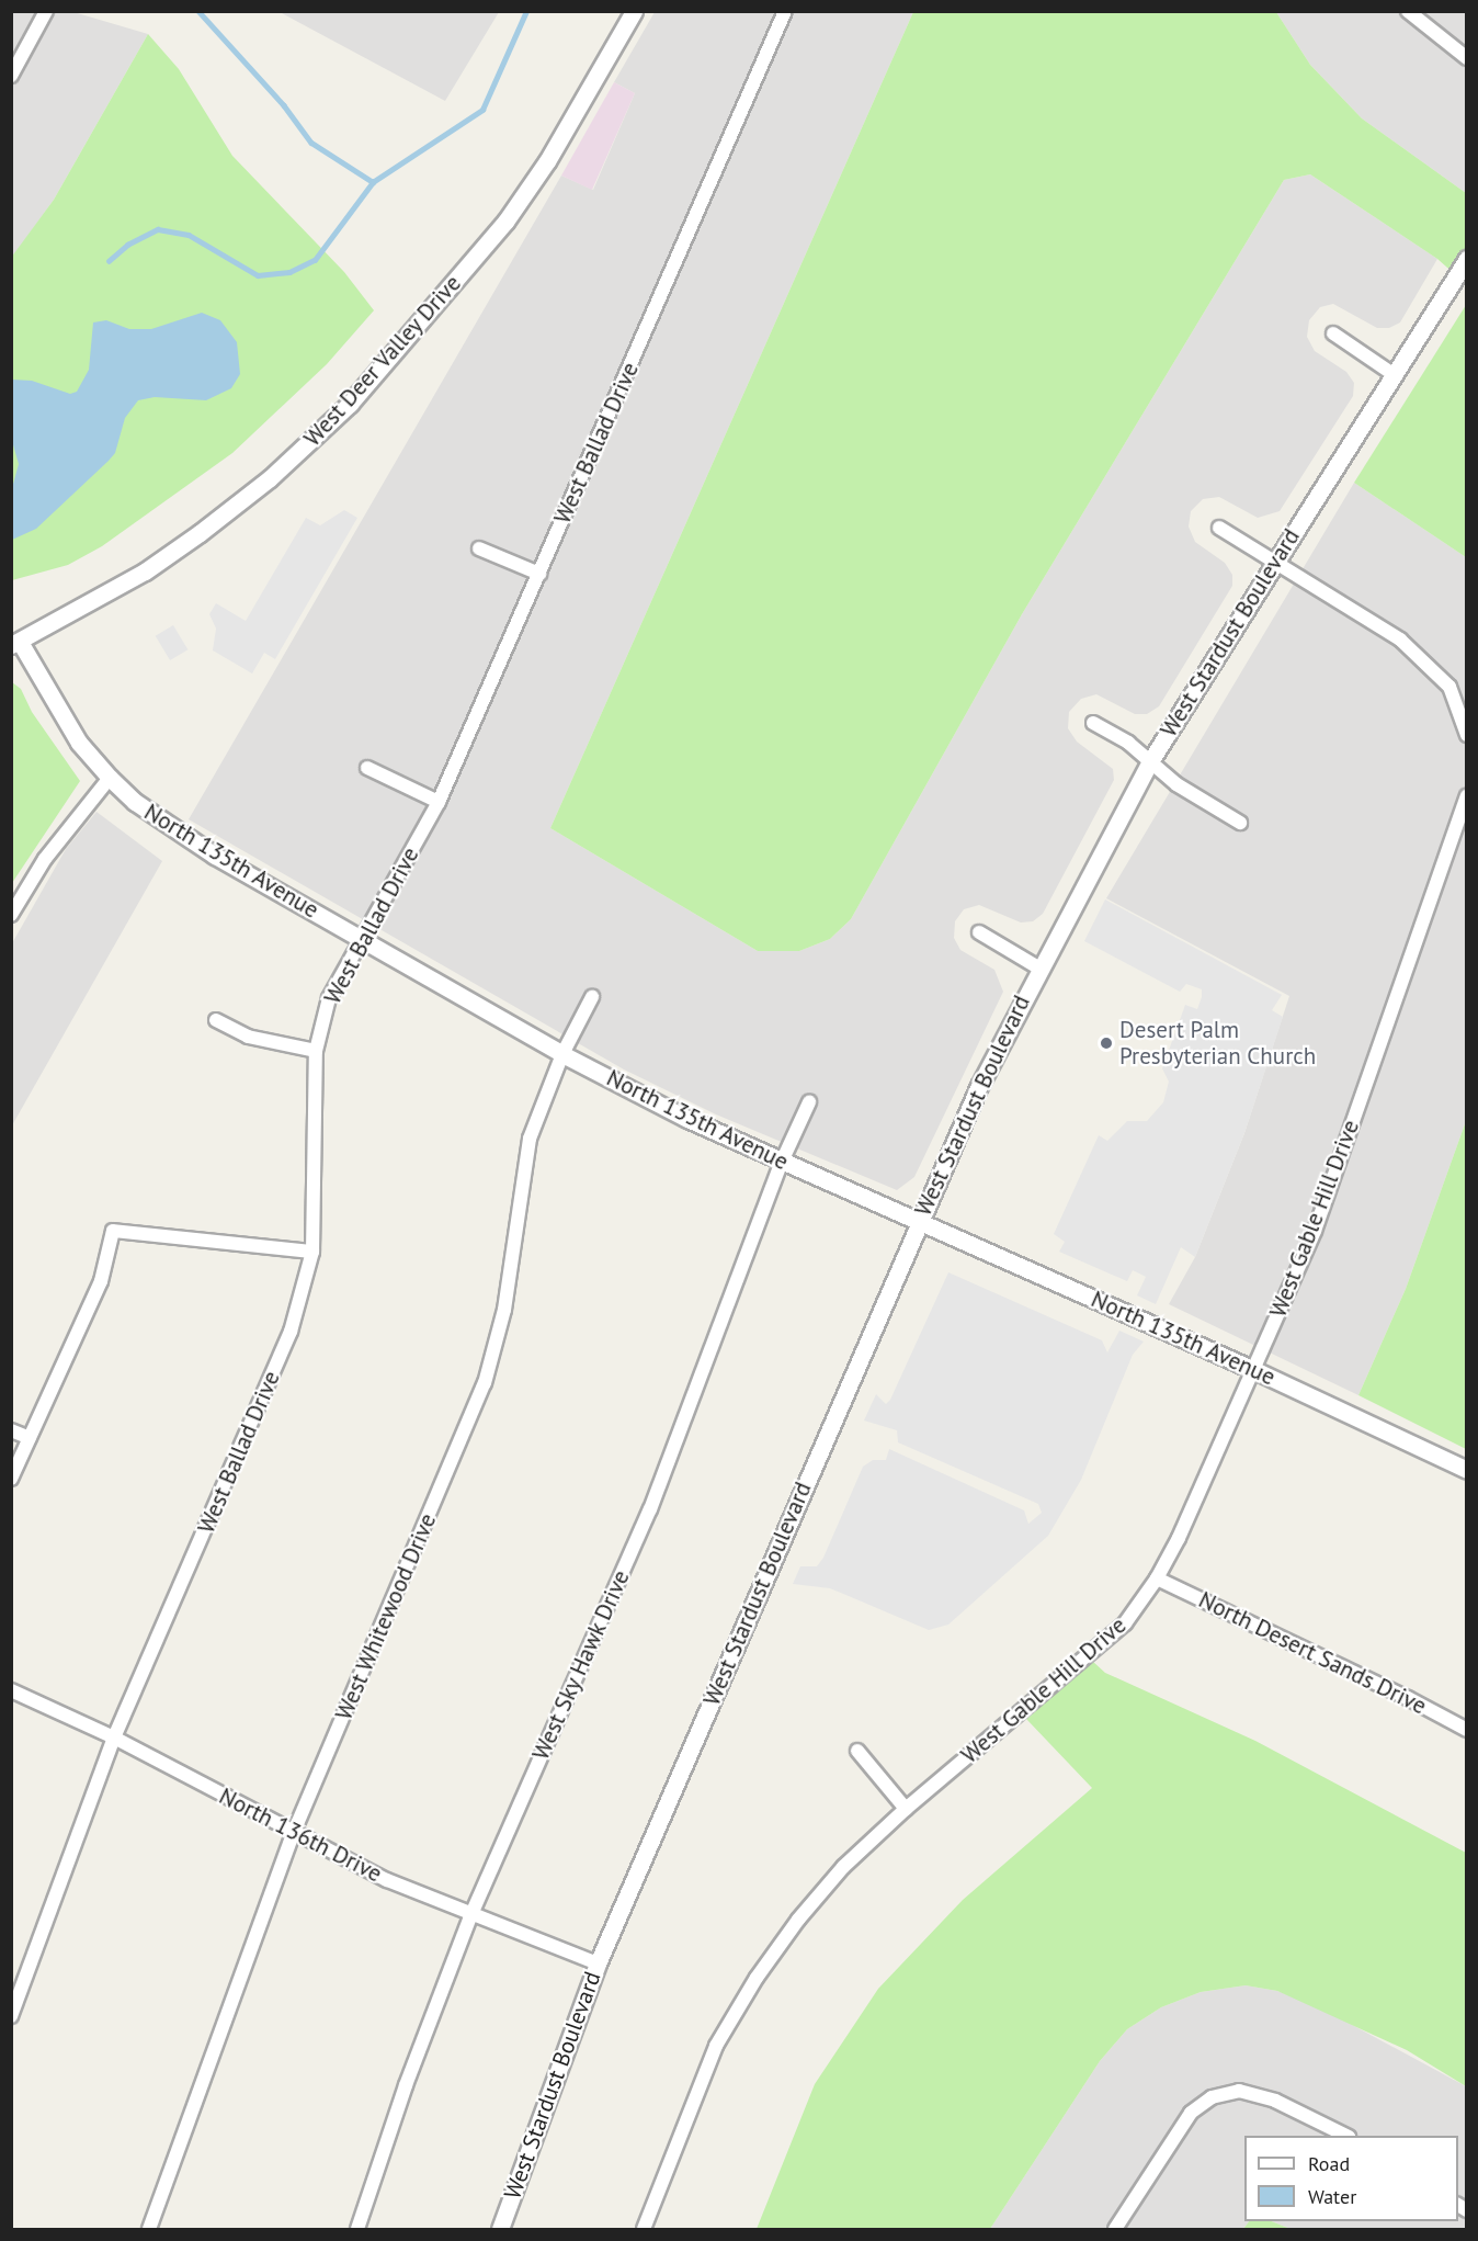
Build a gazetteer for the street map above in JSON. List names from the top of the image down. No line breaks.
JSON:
{"streets":{"street":["West Deer Valley Drive","West Ballad Drive","West Stardust Boulevard","North 135th Avenue","West Gable Hill Drive","West Whitewood Drive","North Desert Sands Drive","West Sky Hawk Drive","North 136th Drive"]},"crossings":[["West Deer Valley Drive","North 135th Avenue"],["West Ballad Drive","North 135th Avenue"],["West Ballad Drive","North 136th Drive"],["West Stardust Boulevard","North 135th Avenue"],["West Stardust Boulevard","North 136th Drive"],["North 135th Avenue","West Gable Hill Drive"],["North 135th Avenue","West Whitewood Drive"],["North 135th Avenue","West Sky Hawk Drive"],["West Gable Hill Drive","North Desert Sands Drive"],["West Whitewood Drive","North 136th Drive"],["West Sky Hawk Drive","North 136th Drive"]],"places":["Desert Palm Presbyterian Church"],"legend":["Road","Water"]}
